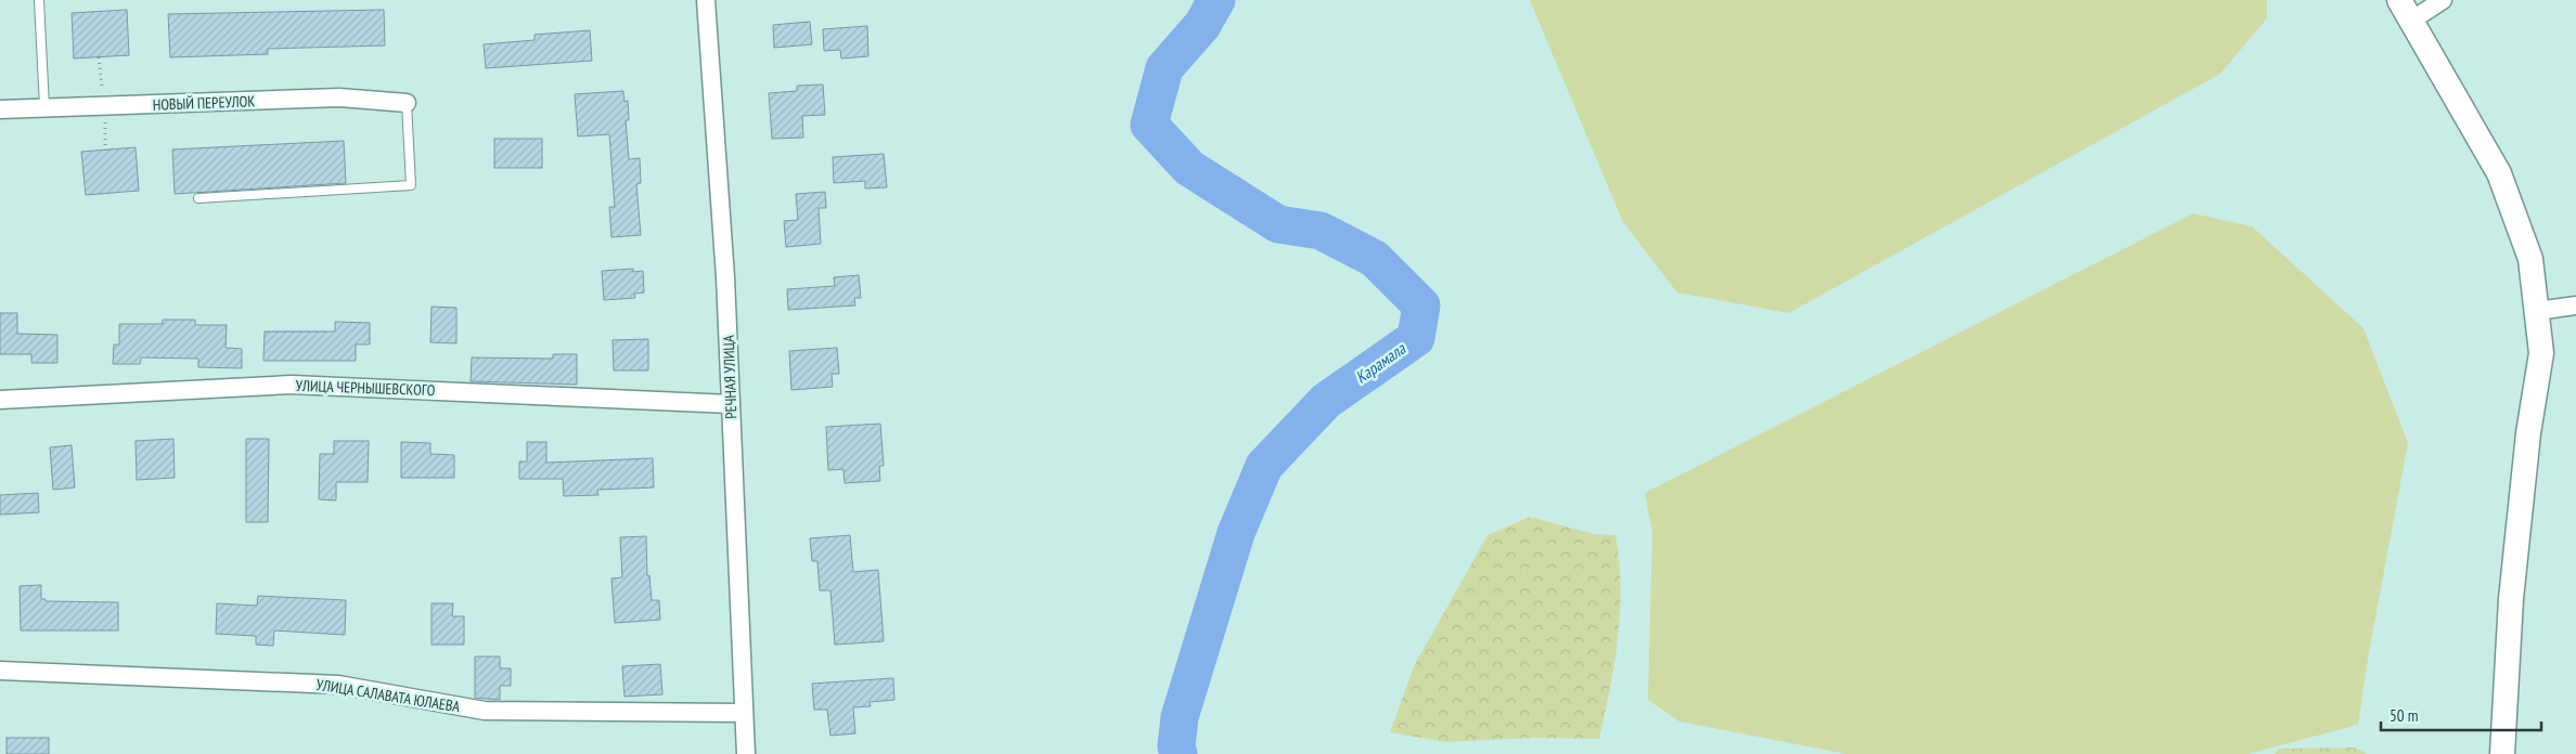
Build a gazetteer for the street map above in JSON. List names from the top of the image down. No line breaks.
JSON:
{"streets":{"street":["НОВЫЙ ПЕРЕУЛОК","РЕЧНАЯ УЛИЦА","УЛИЦА ЧЕРНЫШЕВСКОГО","УЛИЦА САЛАВАТА ЮЛАЕВА"]},"crossings":[["РЕЧНАЯ УЛИЦА","УЛИЦА ЧЕРНЫШЕВСКОГО"],["РЕЧНАЯ УЛИЦА","УЛИЦА САЛАВАТА ЮЛАЕВА"]],"water":["Карамала"],"scale_bar":"50 m"}
